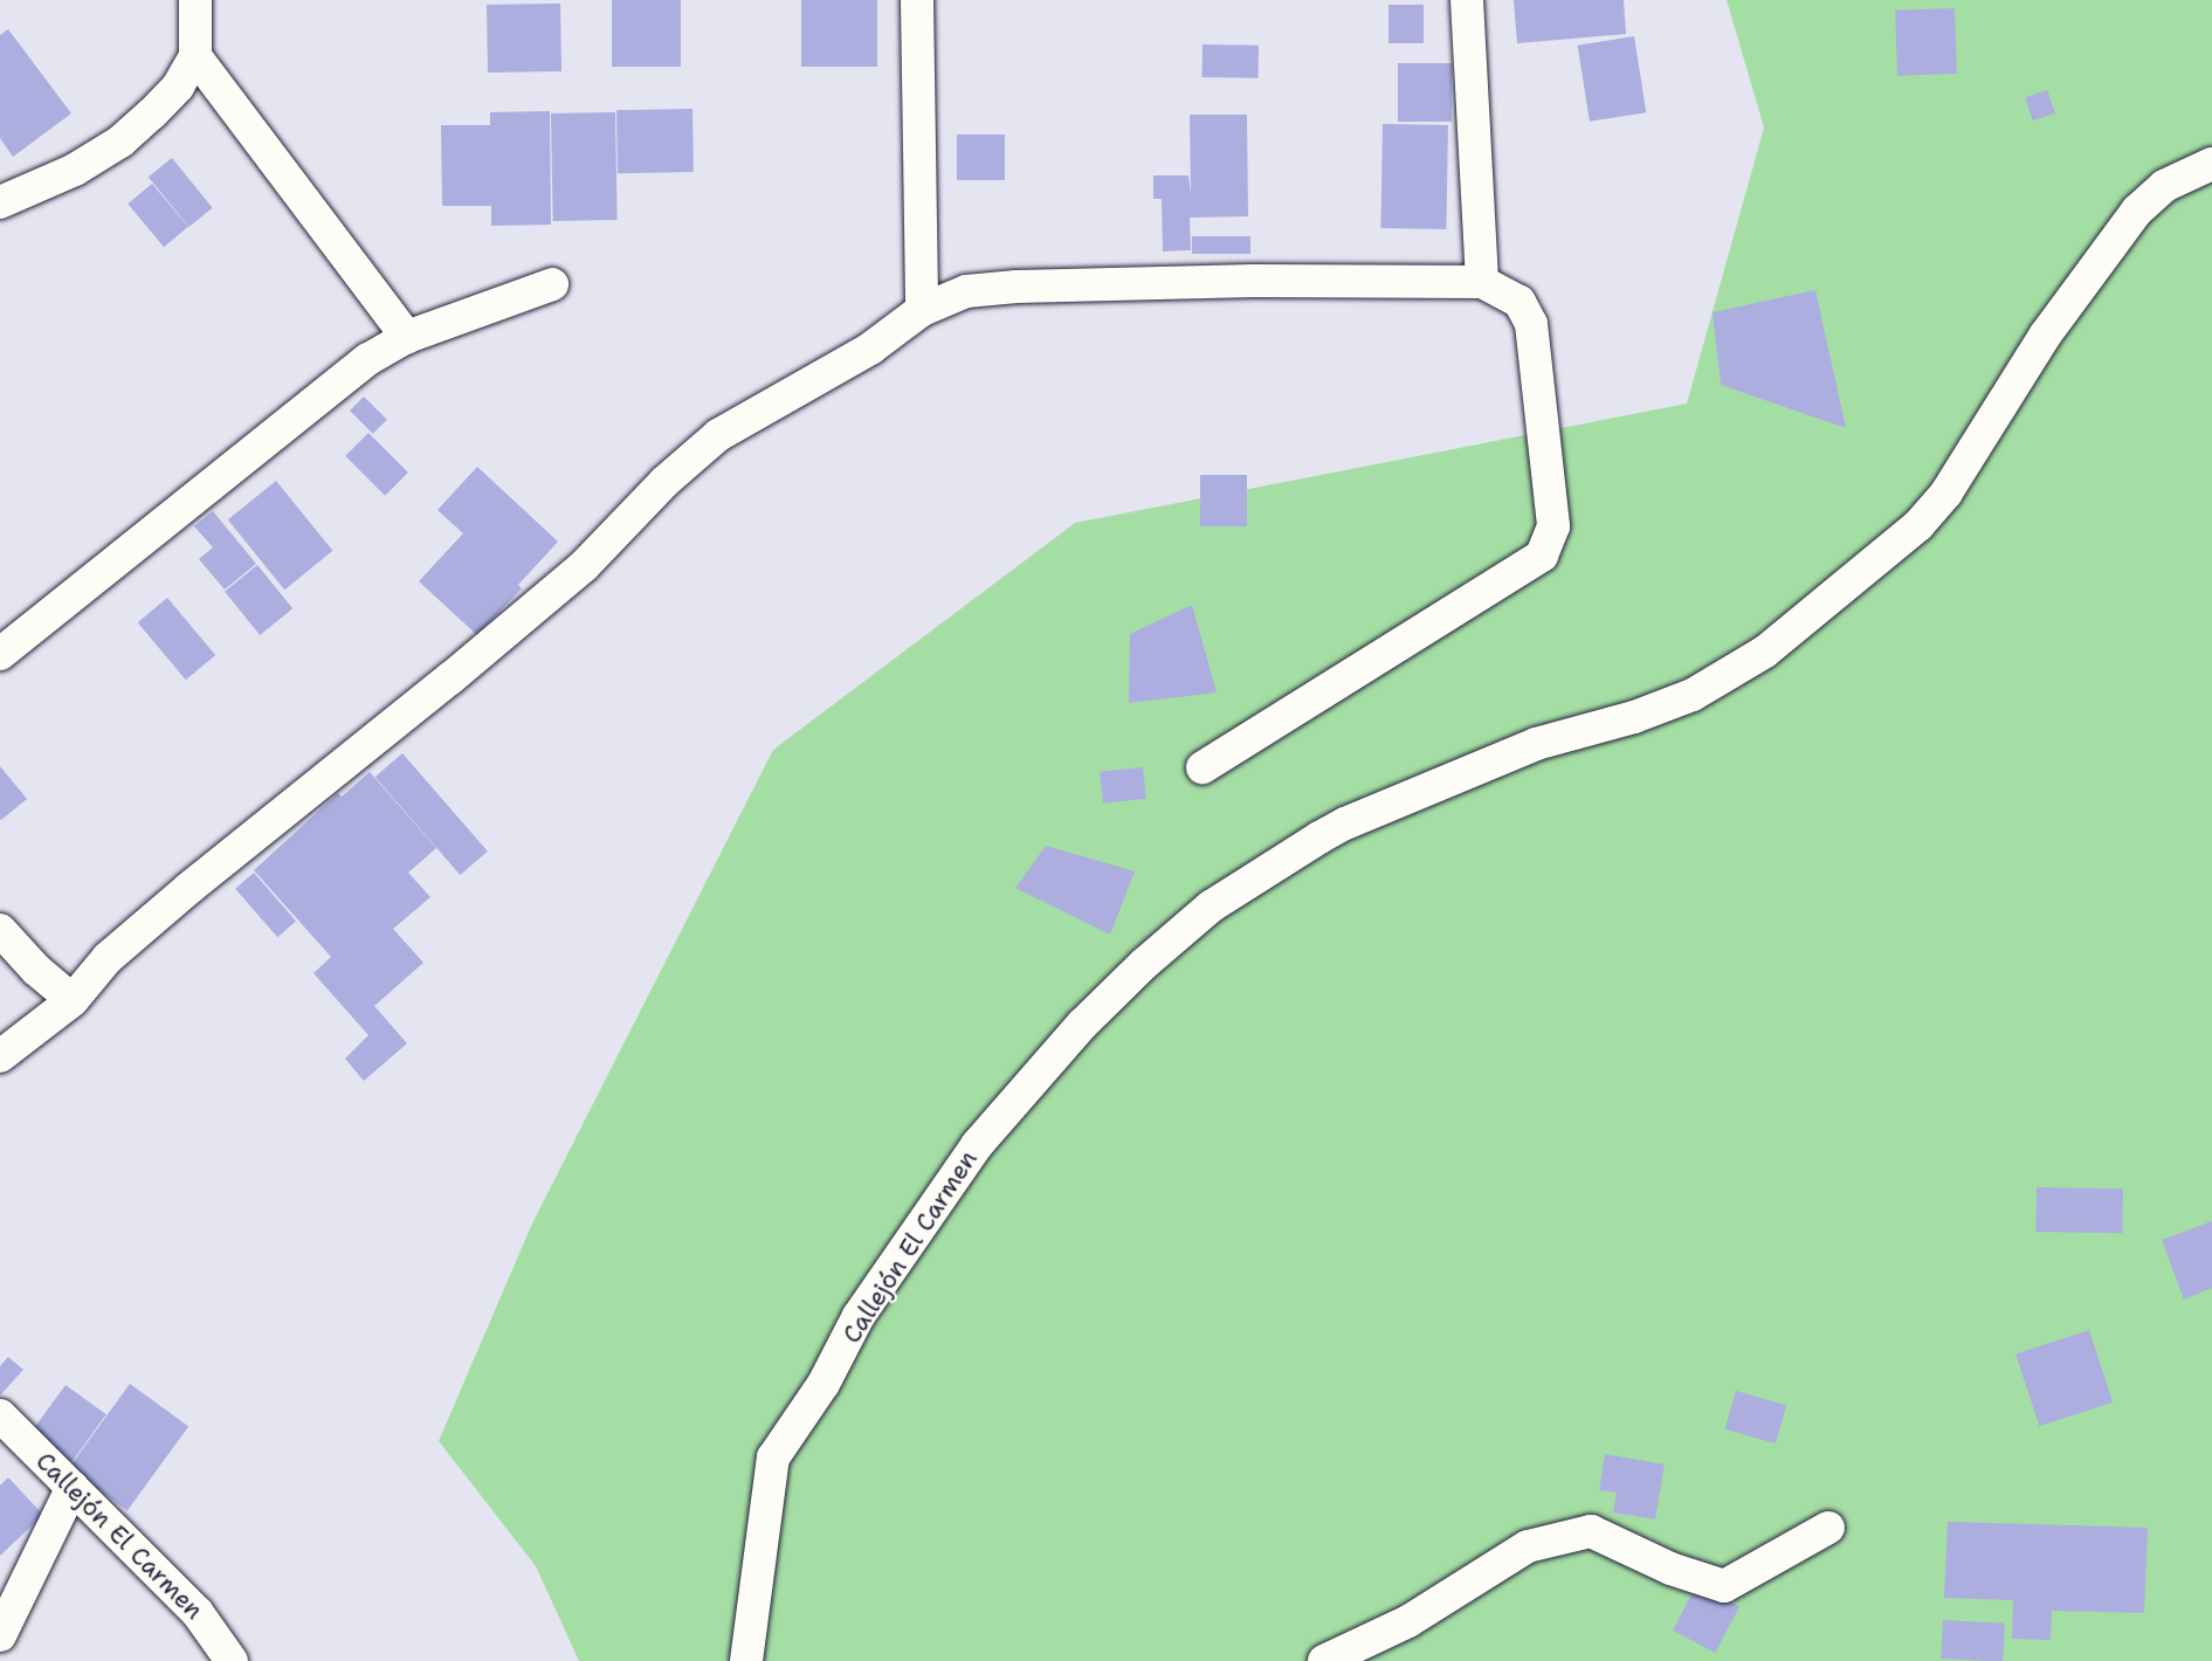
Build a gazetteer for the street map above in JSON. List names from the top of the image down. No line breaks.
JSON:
{"streets":{"street":["Callejón El Carmen"]}}
